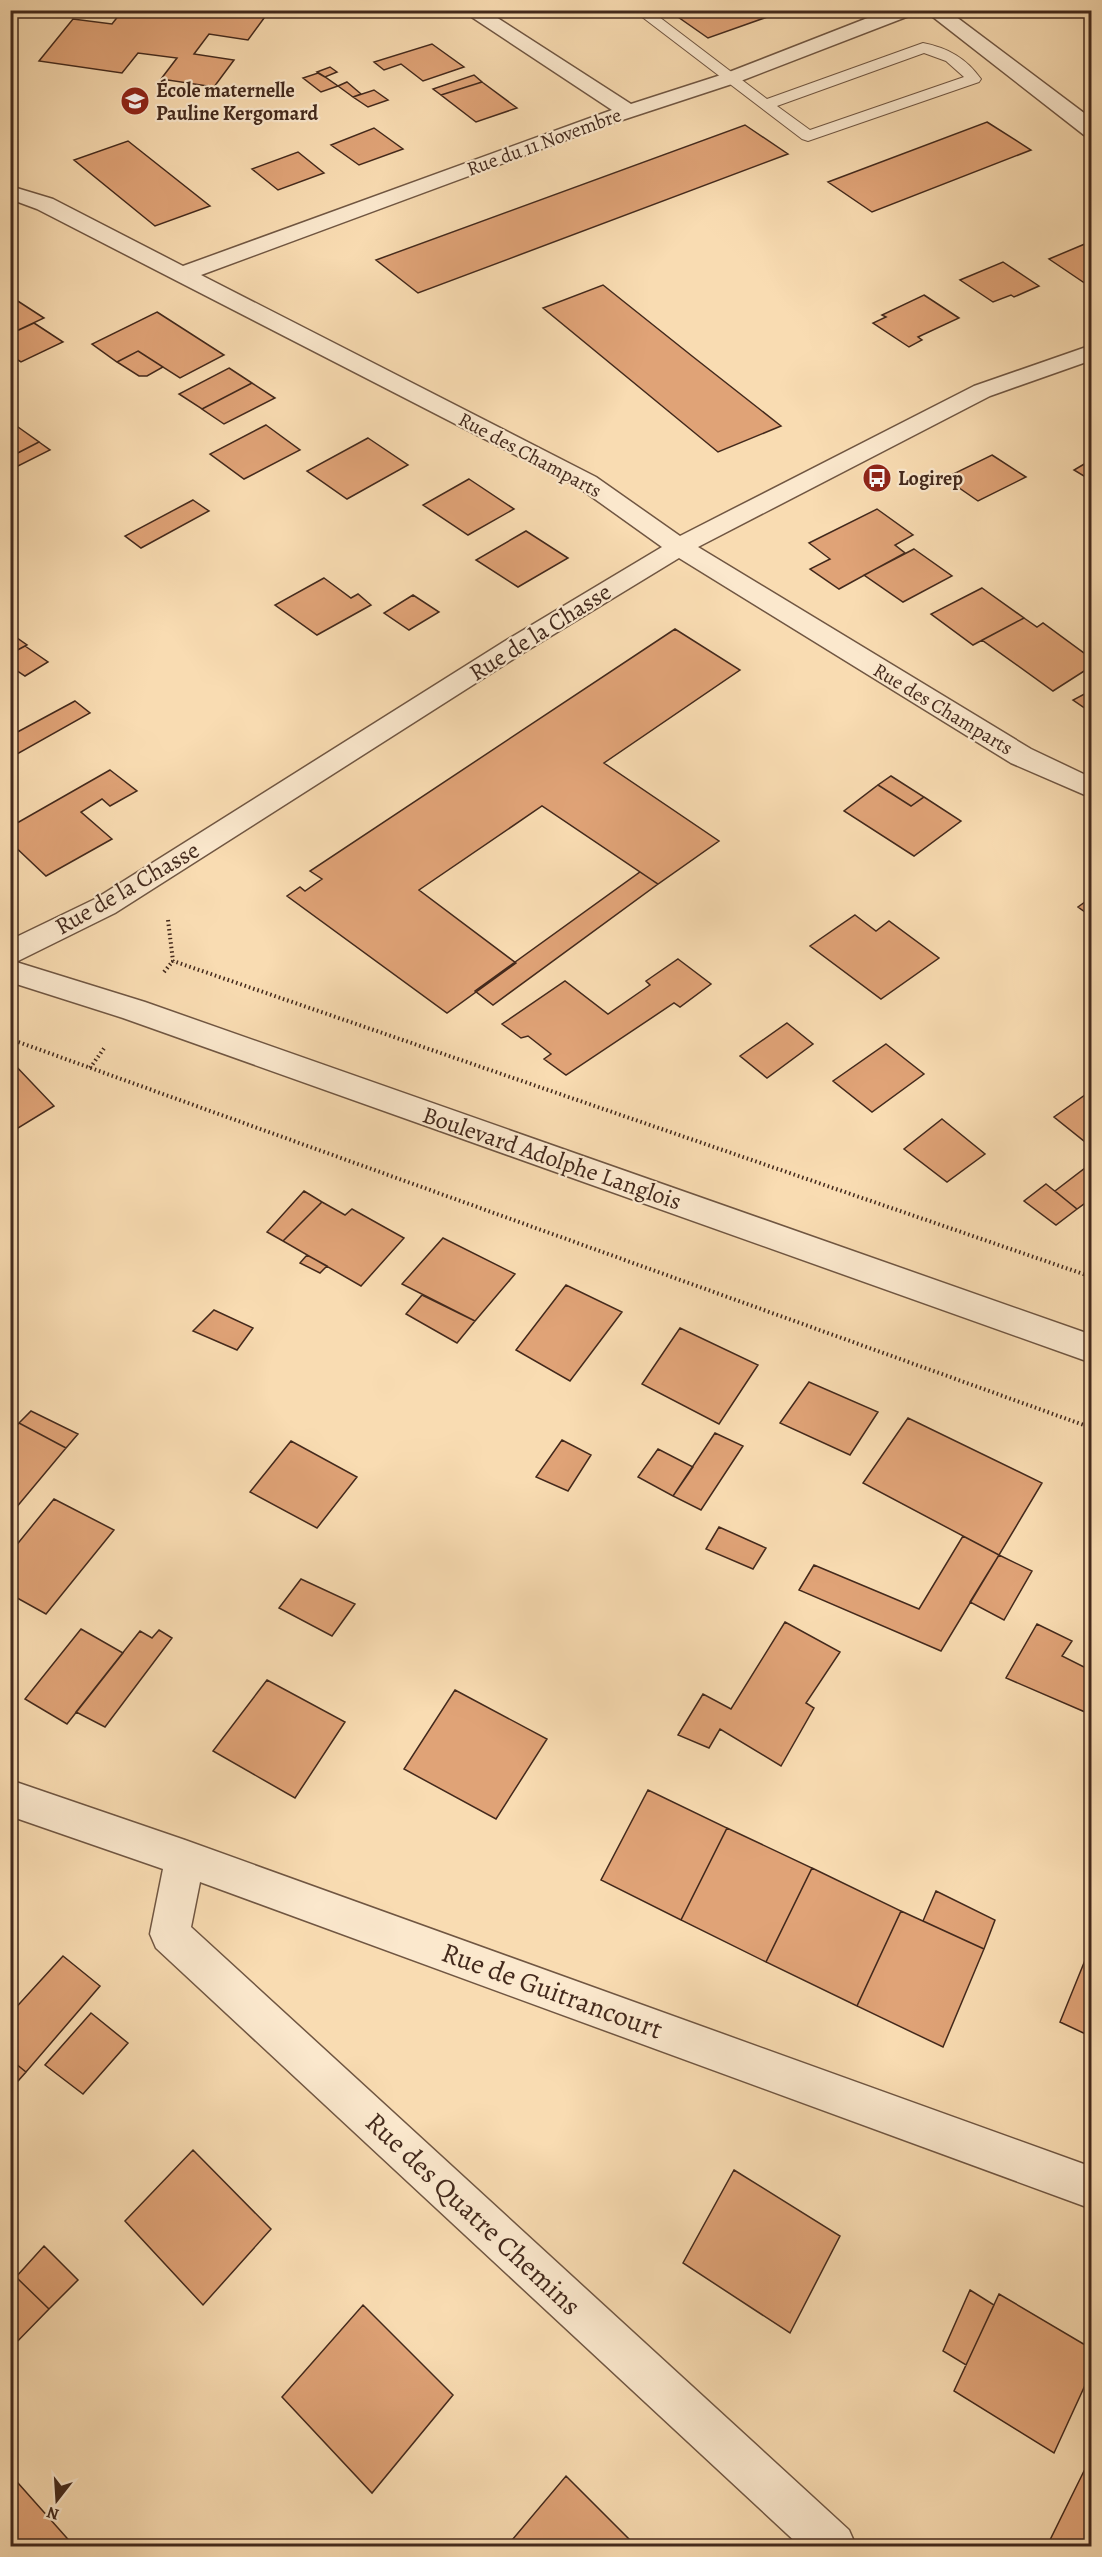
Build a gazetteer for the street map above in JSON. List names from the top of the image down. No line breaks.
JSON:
{"streets":{"street":["Rue du 11 Novembre","Rue des Champarts","Rue de la Chasse","Boulevard Adolphe Langlois","Rue de Guitrancourt","Rue des Quatre Chemins"]},"crossings":[["Rue du 11 Novembre","Rue des Champarts"],["Rue des Champarts","Rue de la Chasse"],["Rue de Guitrancourt","Rue des Quatre Chemins"]],"places":{"school or university":["École maternelle Pauline Kergomard"],"bus stop":["Logirep"]},"north":"bottom"}
